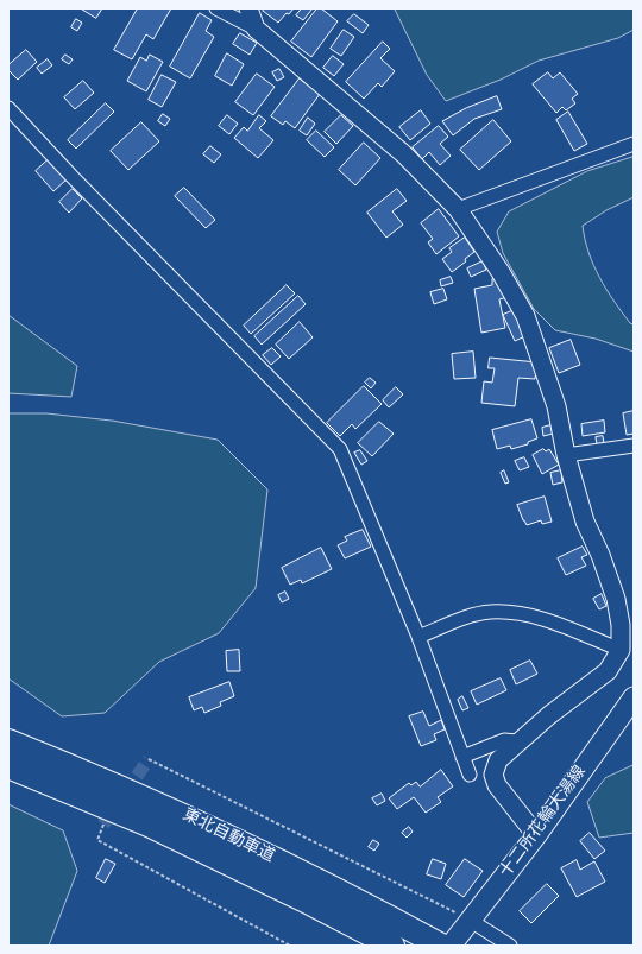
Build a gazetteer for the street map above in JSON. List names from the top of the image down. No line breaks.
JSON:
{"streets":{"highway":["東北自動車道"],"main road":["十二所花輪大湯線"]}}
